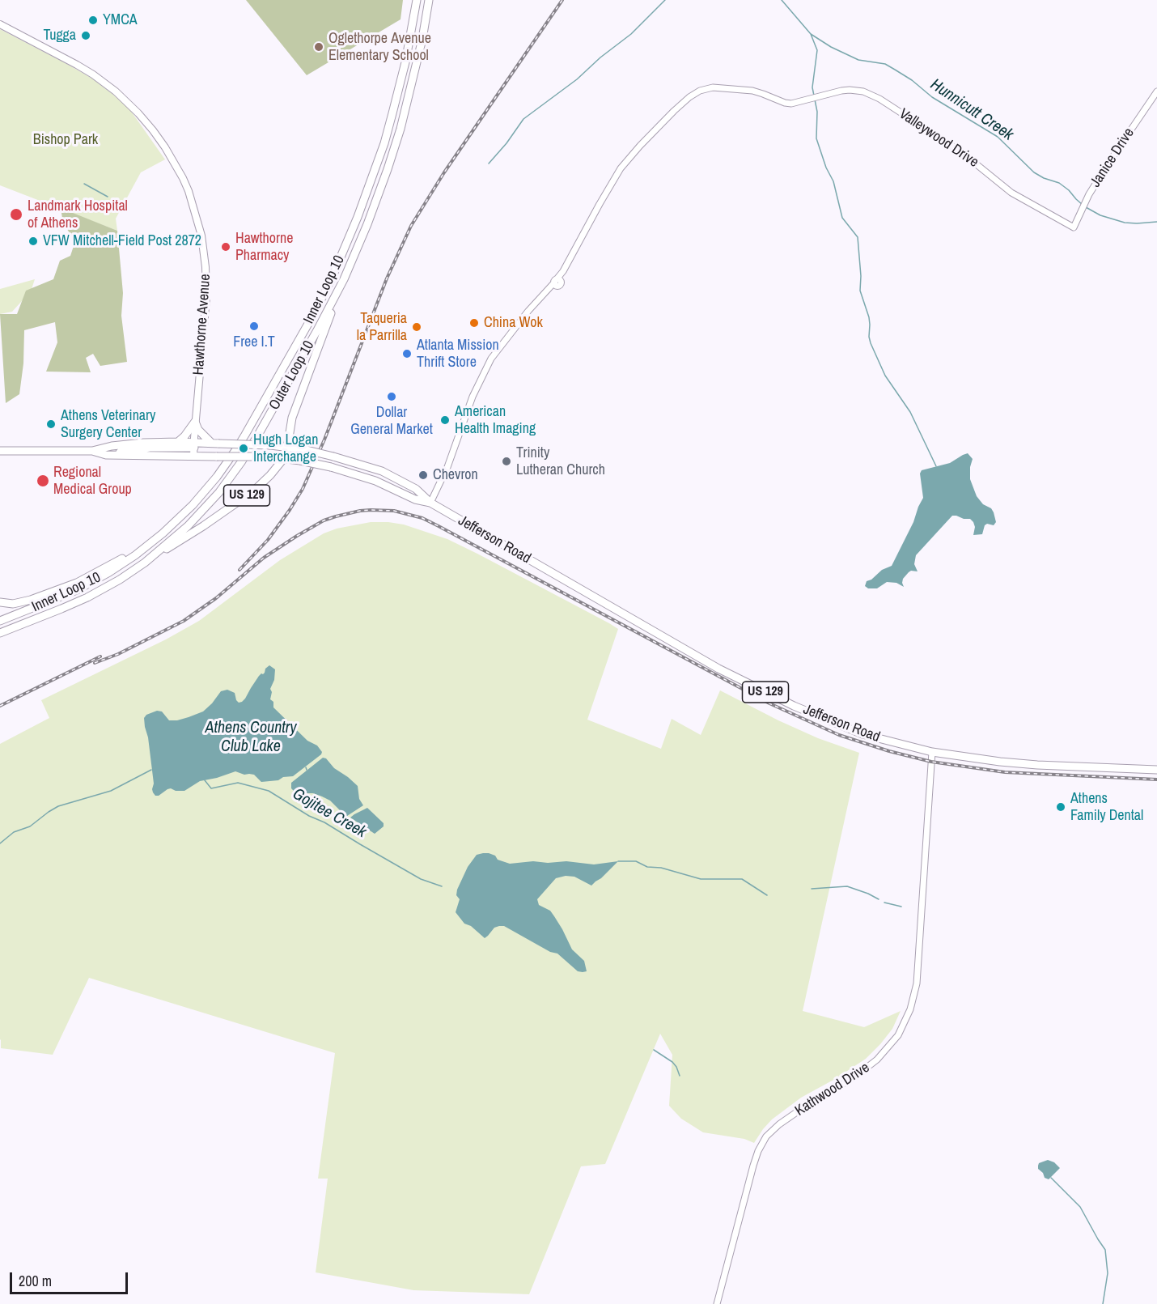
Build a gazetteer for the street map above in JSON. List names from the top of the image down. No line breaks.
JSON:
{"streets":{"highway":["Inner Loop 10","Outer Loop 10","US 129","Jefferson Road"],"main road":["Hawthorne Avenue"],"street":["Valleywood Drive","Janice Drive","Kathwood Drive"]},"crossings":[["Valleywood Drive","Janice Drive"],["Valleywood Drive","Jefferson Road"],["Hawthorne Avenue","US 129"],["Hawthorne Avenue","Jefferson Road"],["Outer Loop 10","US 129"],["US 129","Jefferson Road"],["Jefferson Road","Kathwood Drive"]],"water":["Hunnicutt Creek","Athens Country Club Lake","Gojitee Creek"],"parks":["Bishop Park"],"places":["YMCA","Tugga","Oglethorpe Avenue Elementary School","Landmark Hospital of Athens","VFW Mitchell-Field Post 2872","Hawthorne Pharmacy","China Wok","Free I.T","Taqueria la Parrilla","Atlanta Mission Thrift Store","Dollar General Market","American Health Imaging","Athens Veterinary Surgery Center","Hugh Logan Interchange","Trinity Lutheran Church","Chevron","Regional Medical Group","Athens Family Dental"],"scale_bar":"200 m"}
